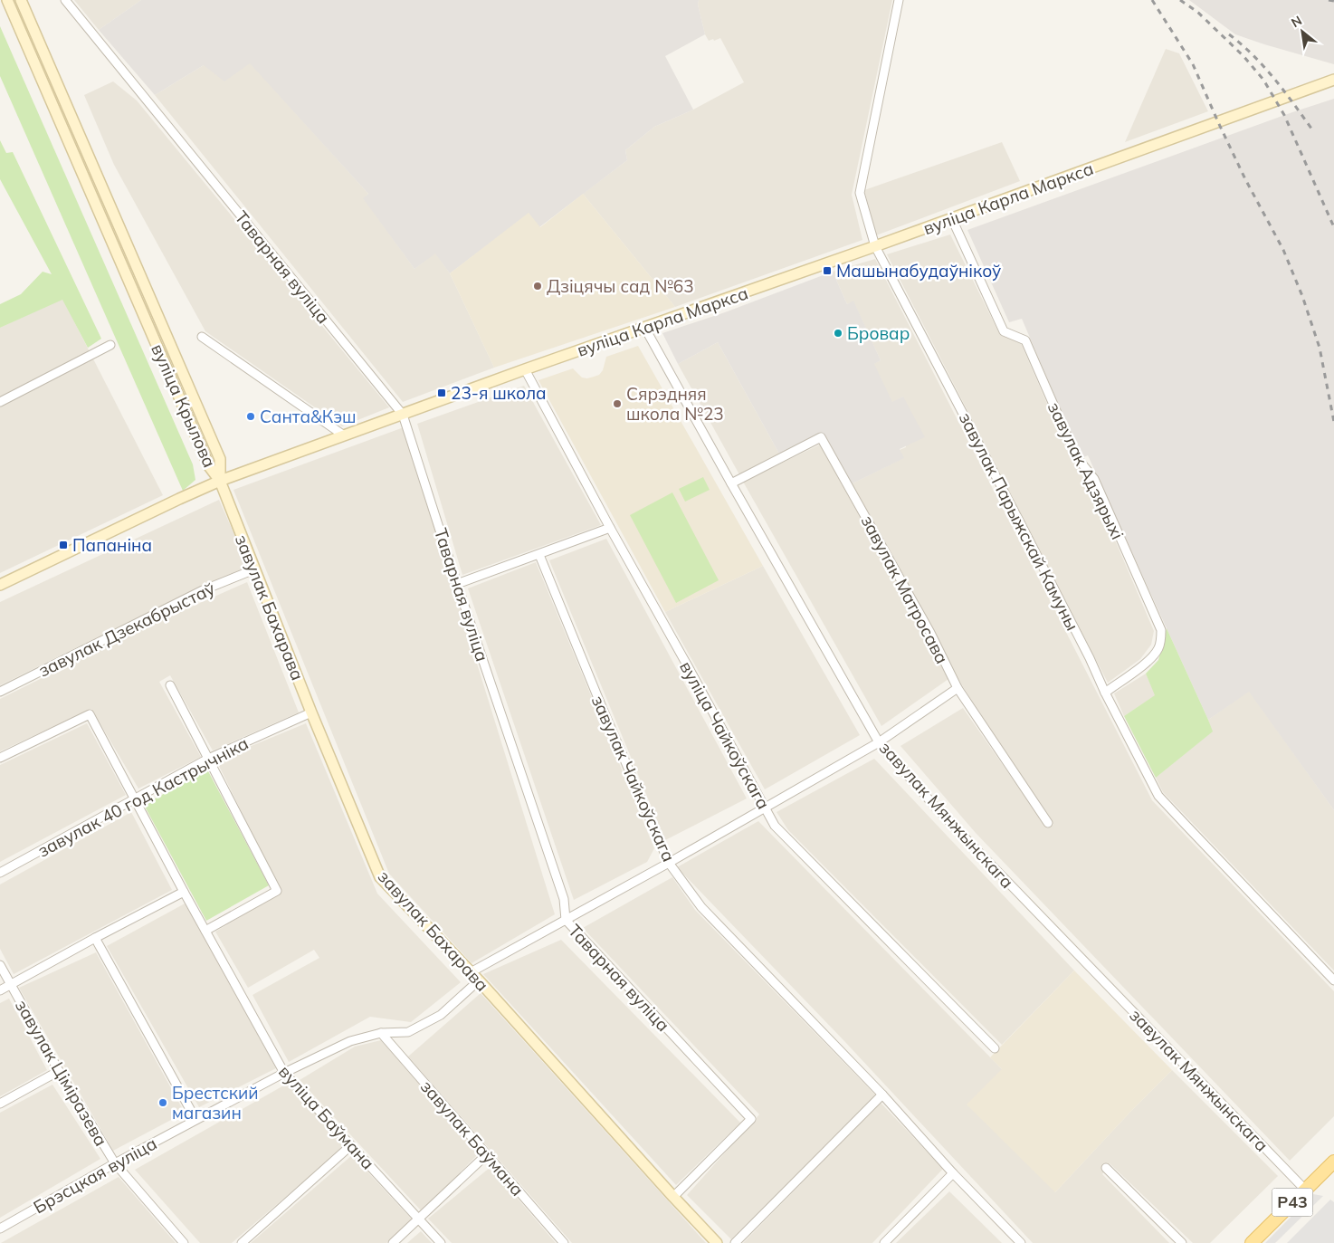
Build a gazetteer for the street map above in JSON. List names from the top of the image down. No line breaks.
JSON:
{"streets":{"main road":["вуліца Карла Маркса","вуліца Крылова","завулак Бахарава","Р43"],"street":["Таварная вуліца","завулак Адзярыхі","завулак Парыжскай Камуны","завулак Матросава","завулак Дзекабрыстаў","вуліца Чайкоўскага","завулак Чайкоўскага","завулак 40 год Кастрычніка","завулак Мянжынскага","завулак Ціміразева","вуліца Баўмана","завулак Баўмана","Брэсцкая вуліца"]},"crossings":[["вуліца Карла Маркса","Таварная вуліца"],["вуліца Карла Маркса","вуліца Крылова"],["вуліца Карла Маркса","завулак Адзярыхі"],["вуліца Карла Маркса","завулак Парыжскай Камуны"],["вуліца Карла Маркса","завулак Бахарава"],["вуліца Карла Маркса","вуліца Чайкоўскага"],["вуліца Карла Маркса","завулак Мянжынскага"],["Таварная вуліца","завулак Бахарава"],["вуліца Крылова","завулак Бахарава"],["завулак Адзярыхі","завулак Парыжскай Камуны"],["завулак Матросава","завулак Мянжынскага"],["завулак Бахарава","завулак Дзекабрыстаў"],["завулак Бахарава","завулак 40 год Кастрычніка"],["завулак Бахарава","Брэсцкая вуліца"],["завулак 40 год Кастрычніка","вуліца Баўмана"],["завулак Мянжынскага","Р43"],["завулак Ціміразева","вуліца Баўмана"],["завулак Ціміразева","Брэсцкая вуліца"],["вуліца Баўмана","Брэсцкая вуліца"],["завулак Баўмана","Брэсцкая вуліца"]],"places":{"transit":["Машынабудаўнікоў","23-я школа","Папаніна"],"other":["Дзіцячы сад №63","Бровар","Сярэдняя школа №23","Санта&Кэш","Брестский магазин"]},"north":"top left"}
